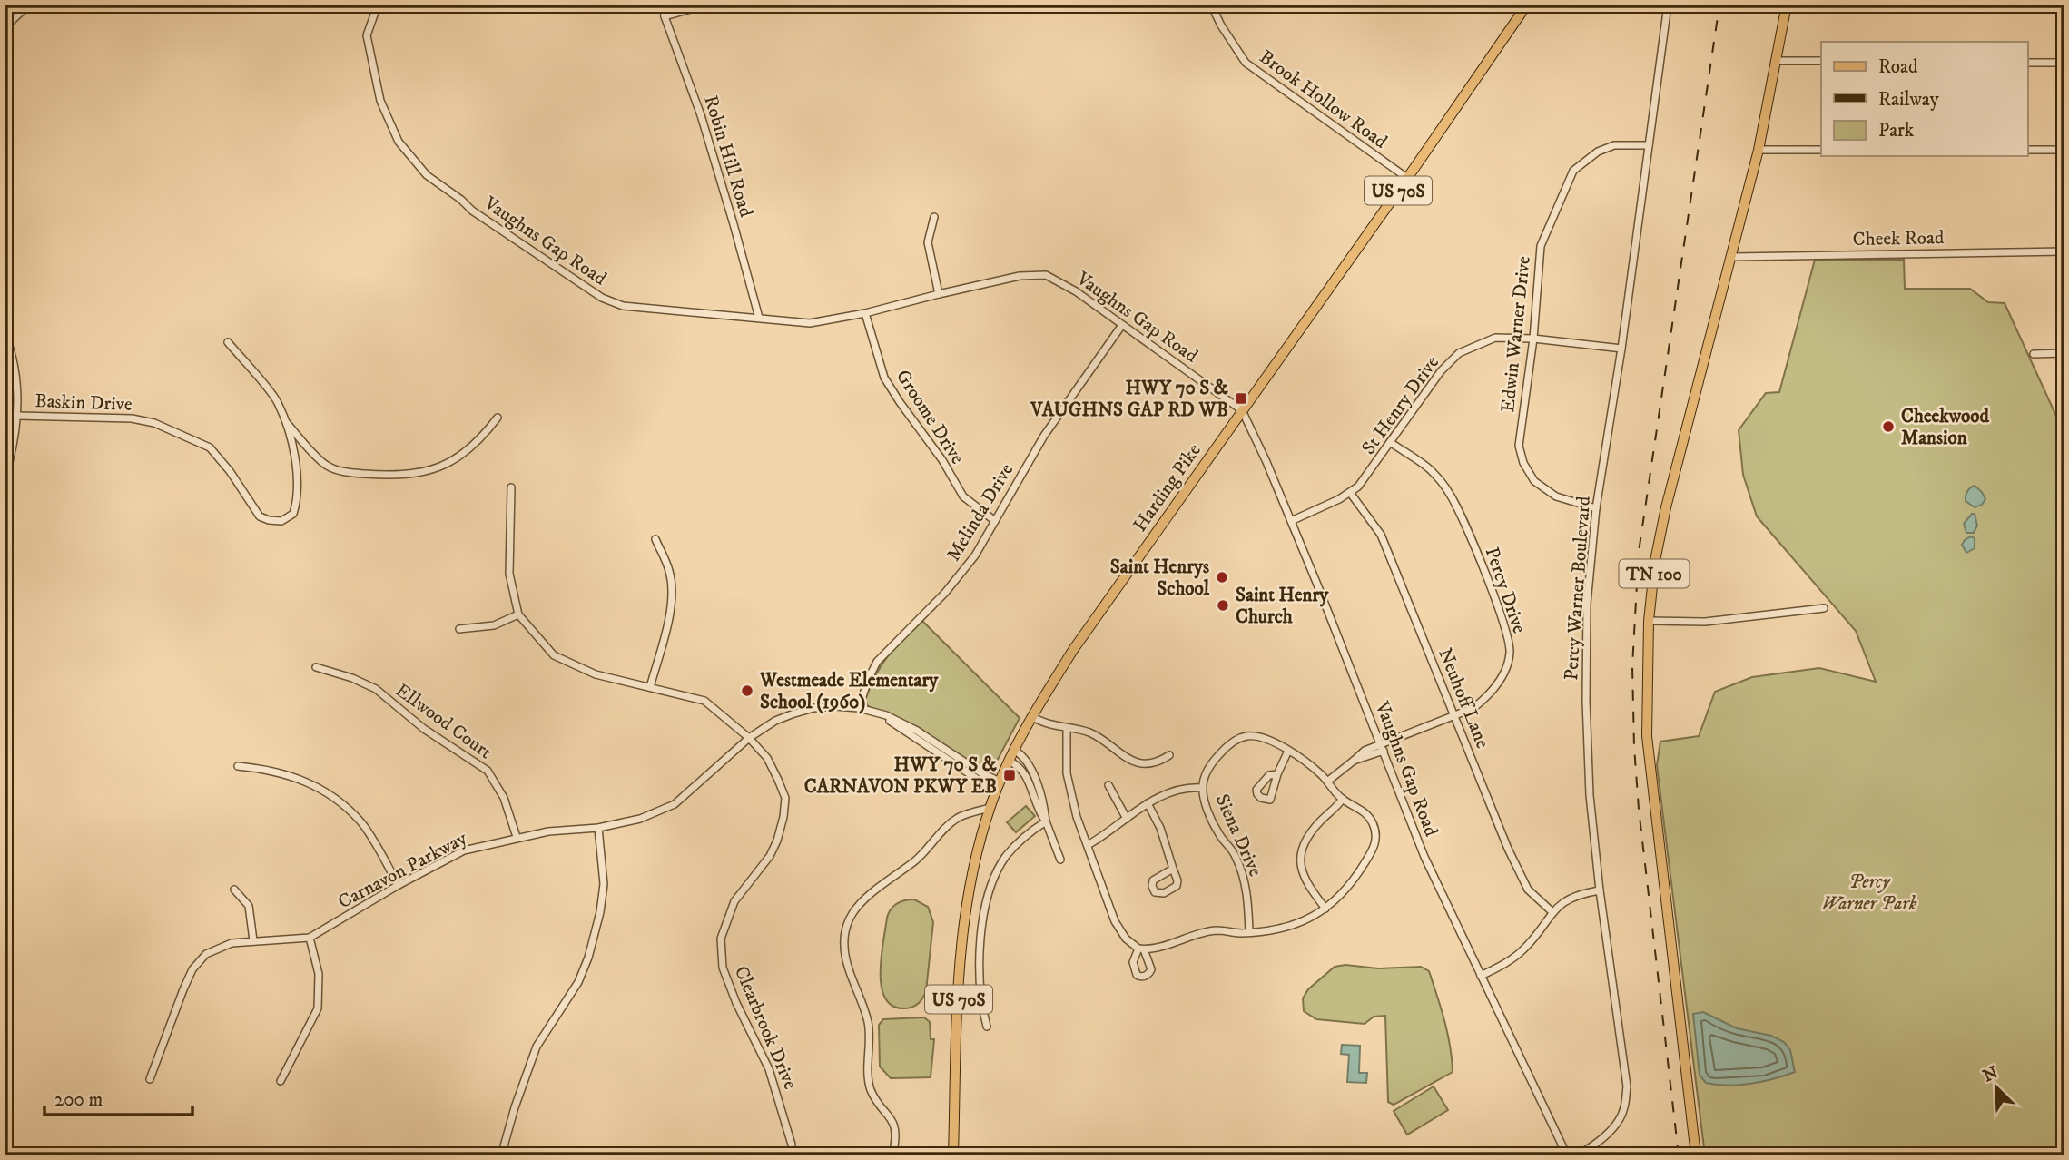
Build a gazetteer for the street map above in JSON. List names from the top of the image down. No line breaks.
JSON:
{"streets":{"main road":["US 70S","Harding Pike","TN 100"],"street":["Brook Hollow Road","Robin Hill Road","Cheek Road","Vaughns Gap Road","Edwin Warner Drive","Baskin Drive","St Henry Drive","Groome Drive","Melinda Drive","Percy Warner Boulevard","Percy Drive","Neuhoff Lane","Ellwood Court","Siena Drive","Carnavon Parkway","Clearbrook Drive"]},"crossings":[["Brook Hollow Road","Harding Pike"],["Robin Hill Road","Vaughns Gap Road"],["Cheek Road","TN 100"],["Vaughns Gap Road","St Henry Drive"],["Vaughns Gap Road","Groome Drive"],["Vaughns Gap Road","Harding Pike"],["Vaughns Gap Road","Melinda Drive"],["Vaughns Gap Road","Percy Drive"],["Edwin Warner Drive","St Henry Drive"],["Edwin Warner Drive","Percy Warner Boulevard"],["St Henry Drive","Percy Warner Boulevard"],["St Henry Drive","Percy Drive"],["St Henry Drive","Neuhoff Lane"],["Groome Drive","Melinda Drive"],["Harding Pike","Carnavon Parkway"],["Melinda Drive","Carnavon Parkway"],["Percy Drive","Neuhoff Lane"],["Percy Drive","Siena Drive"],["Ellwood Court","Carnavon Parkway"],["Carnavon Parkway","Clearbrook Drive"]],"parks":["Percy Warner Park"],"places":{"transit":["HWY 70 S & VAUGHNS GAP RD WB","HWY 70 S & CARNAVON PKWY EB"],"other":["Cheekwood Mansion","Saint Henrys School","Saint Henry Church","Westmeade Elementary School (1960)"]},"legend":["Road","Railway","Park"],"scale_bar":"200 m","north":"top left"}
